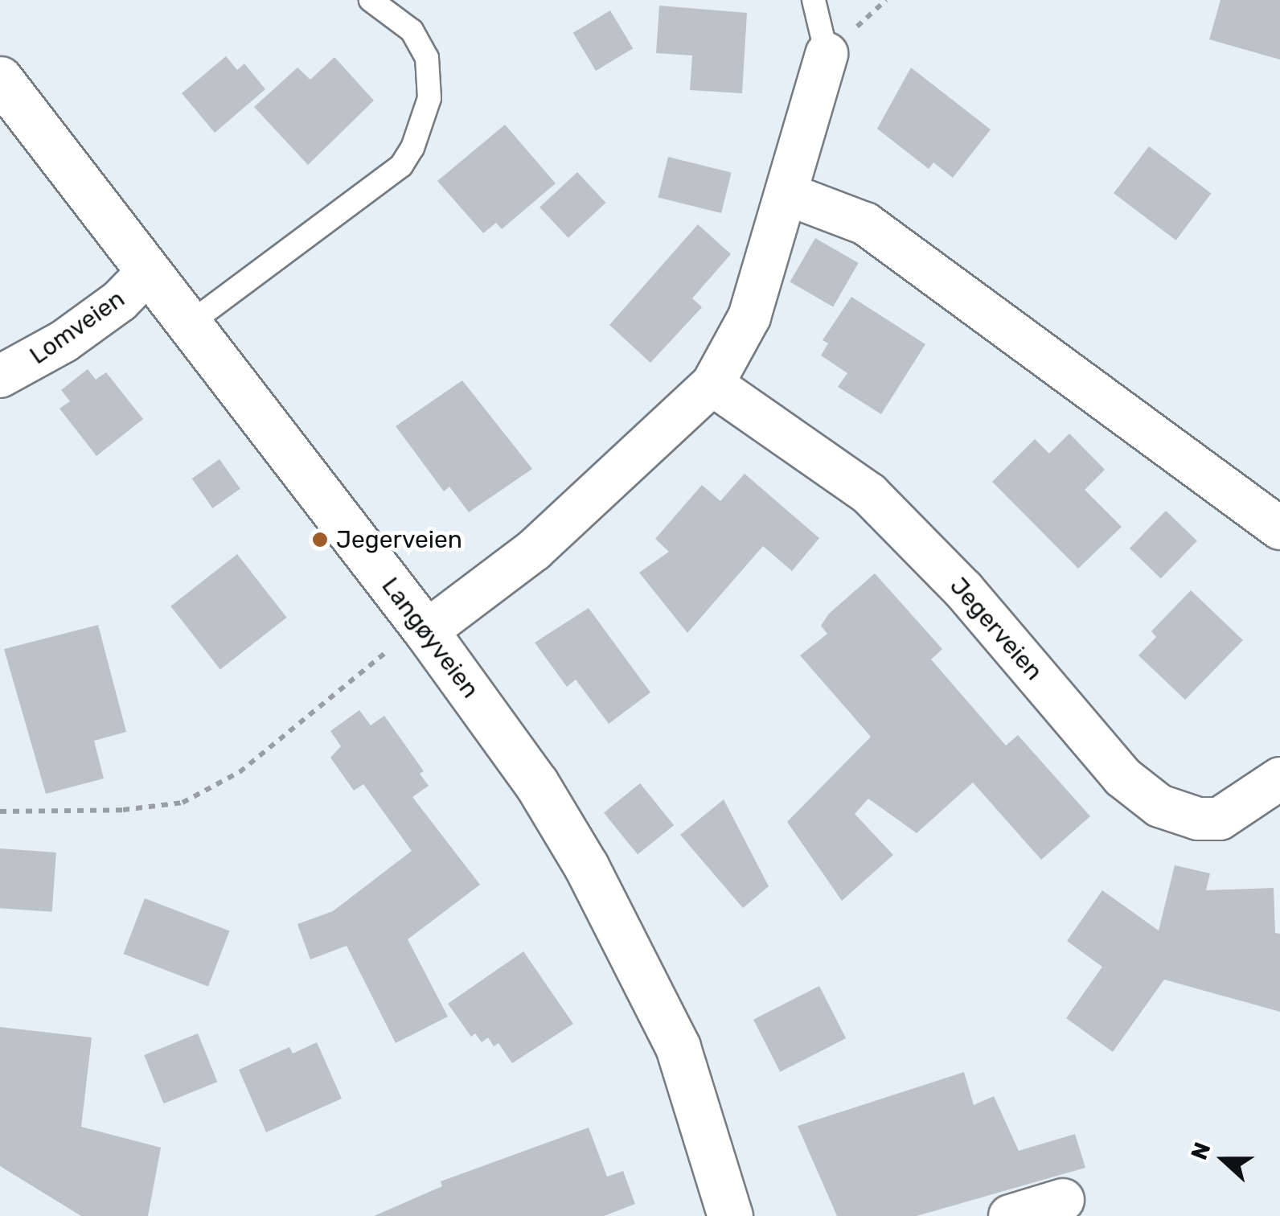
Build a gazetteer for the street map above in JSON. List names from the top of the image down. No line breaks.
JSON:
{"streets":{"main road":["Langøyveien"],"street":["Lomveien","Jegerveien"]},"crossings":[["Lomveien","Langøyveien"]],"places":["Jegerveien"],"north":"left"}
